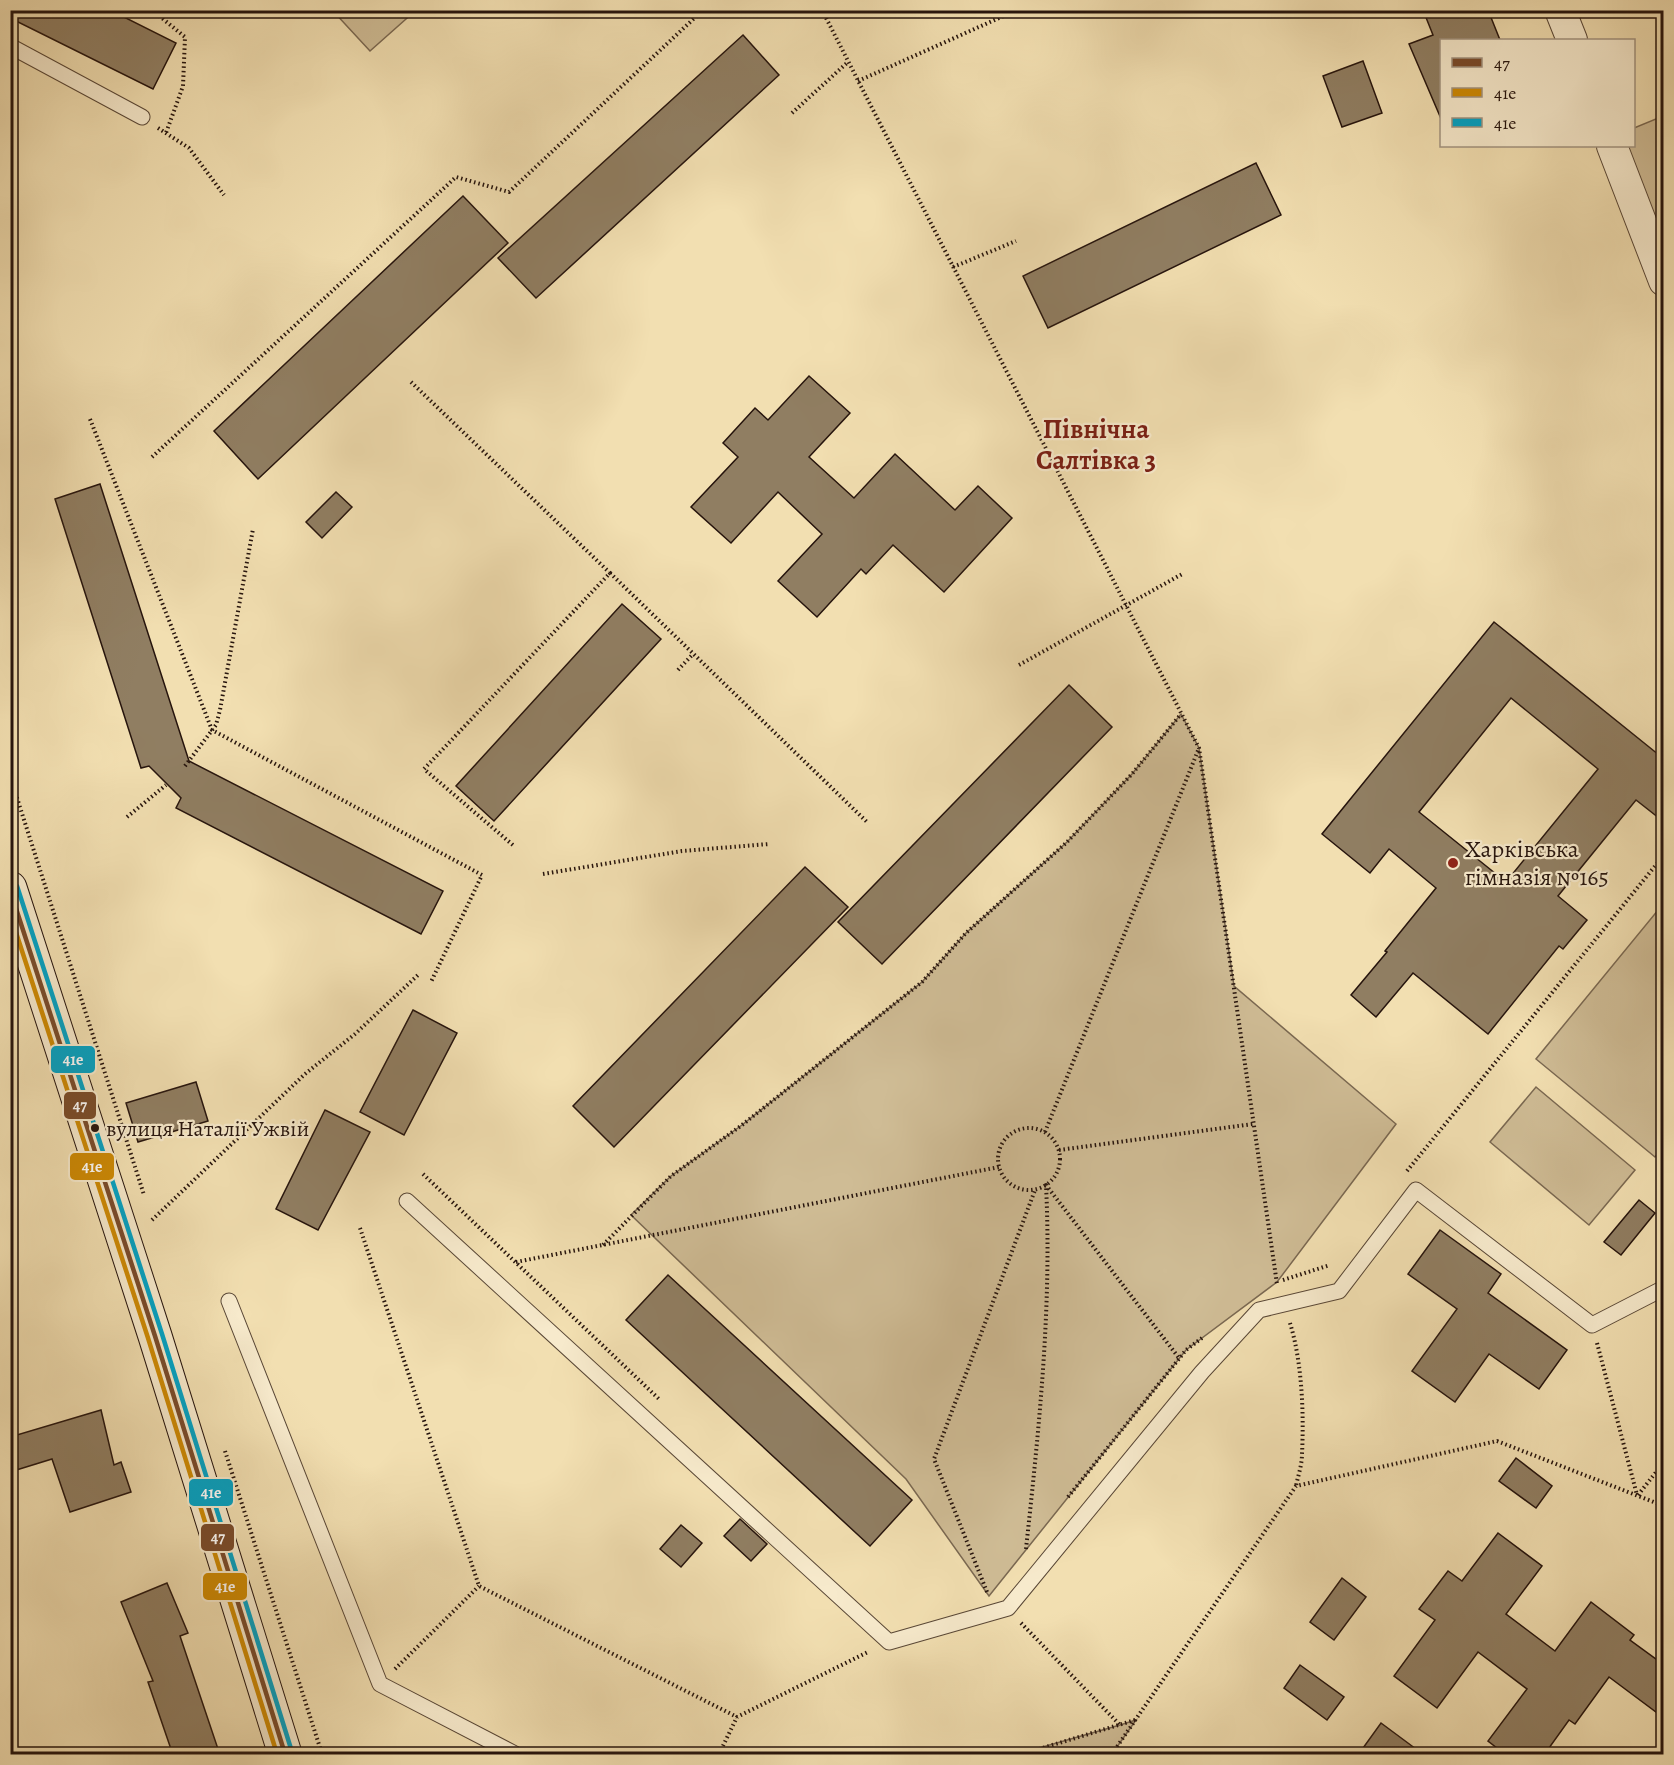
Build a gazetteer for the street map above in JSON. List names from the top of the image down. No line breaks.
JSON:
{"districts":["Північна Салтівка 3"],"places":["Харківська гімназія №165","вулиця Наталії Ужвій"],"lines":["transit line 41е","transit line 47","transit line 41e"],"legend":["47","41e","41е"]}
